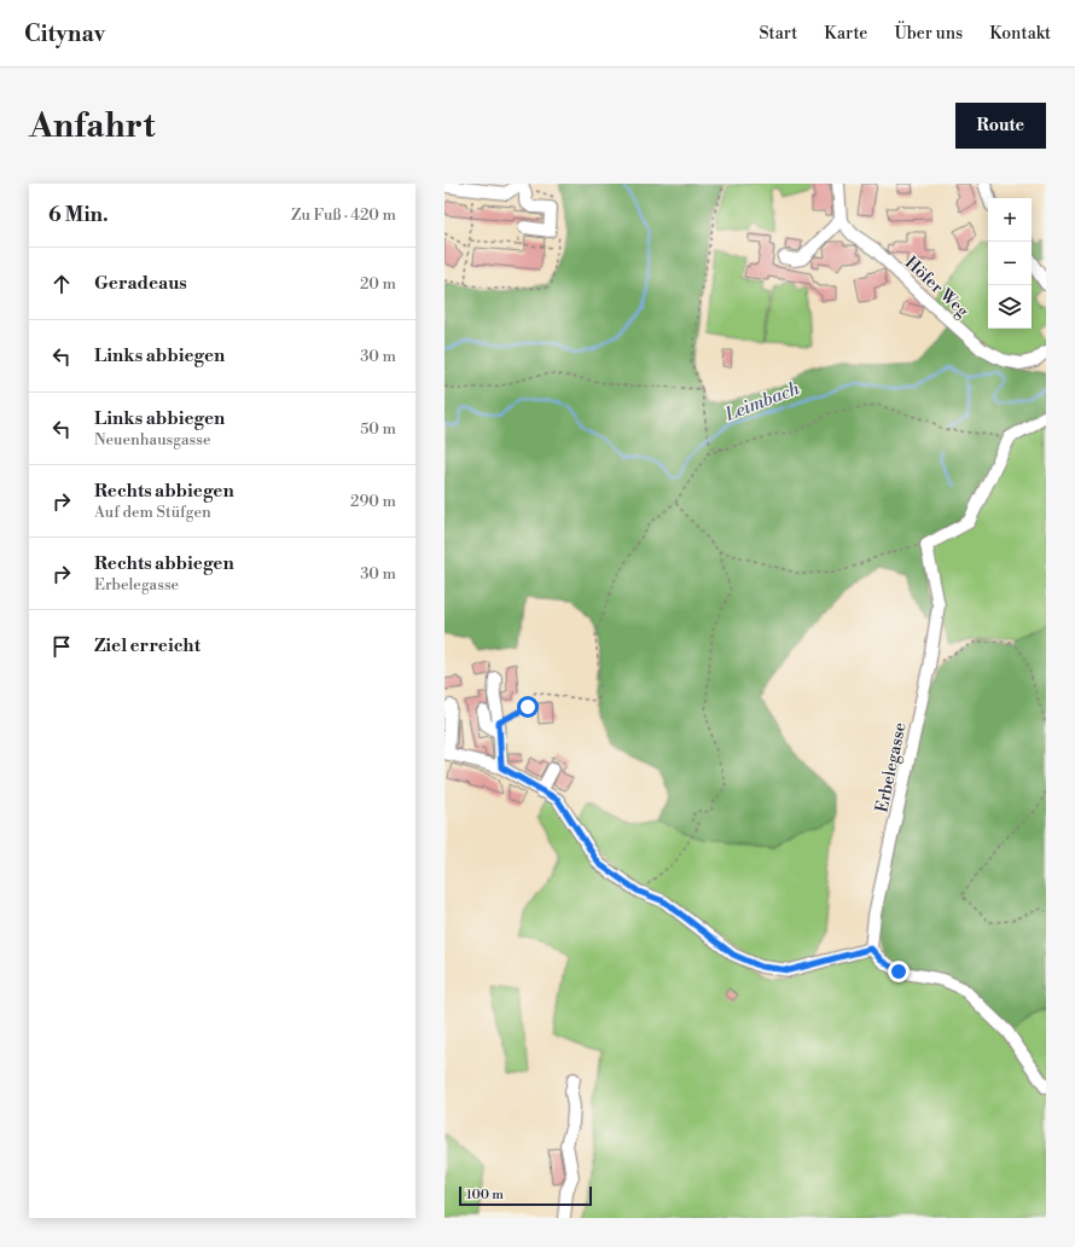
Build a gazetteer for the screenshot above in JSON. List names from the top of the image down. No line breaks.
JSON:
{"streets":{"street":["Höfer Weg","Erbelegasse"]},"water":["Leimbach"],"scale_bar":"100 m","page":{"header":"Citynav","nav":["Start","Karte","Über uns","Kontakt"],"buttons":"Route","title":"Anfahrt","heading":["6 Min.","Zu Fuß · 420 m"],"map_buttons":["+","−"],"list":[["Geradeaus","20 m"],["Links abbiegen","30 m"],["Links abbiegen","Neuenhausgasse","50 m"],["Rechts abbiegen","Auf dem Stüfgen","290 m"],["Rechts abbiegen","Erbelegasse","30 m"],"Ziel erreicht"],"scale":"100 m"}}
